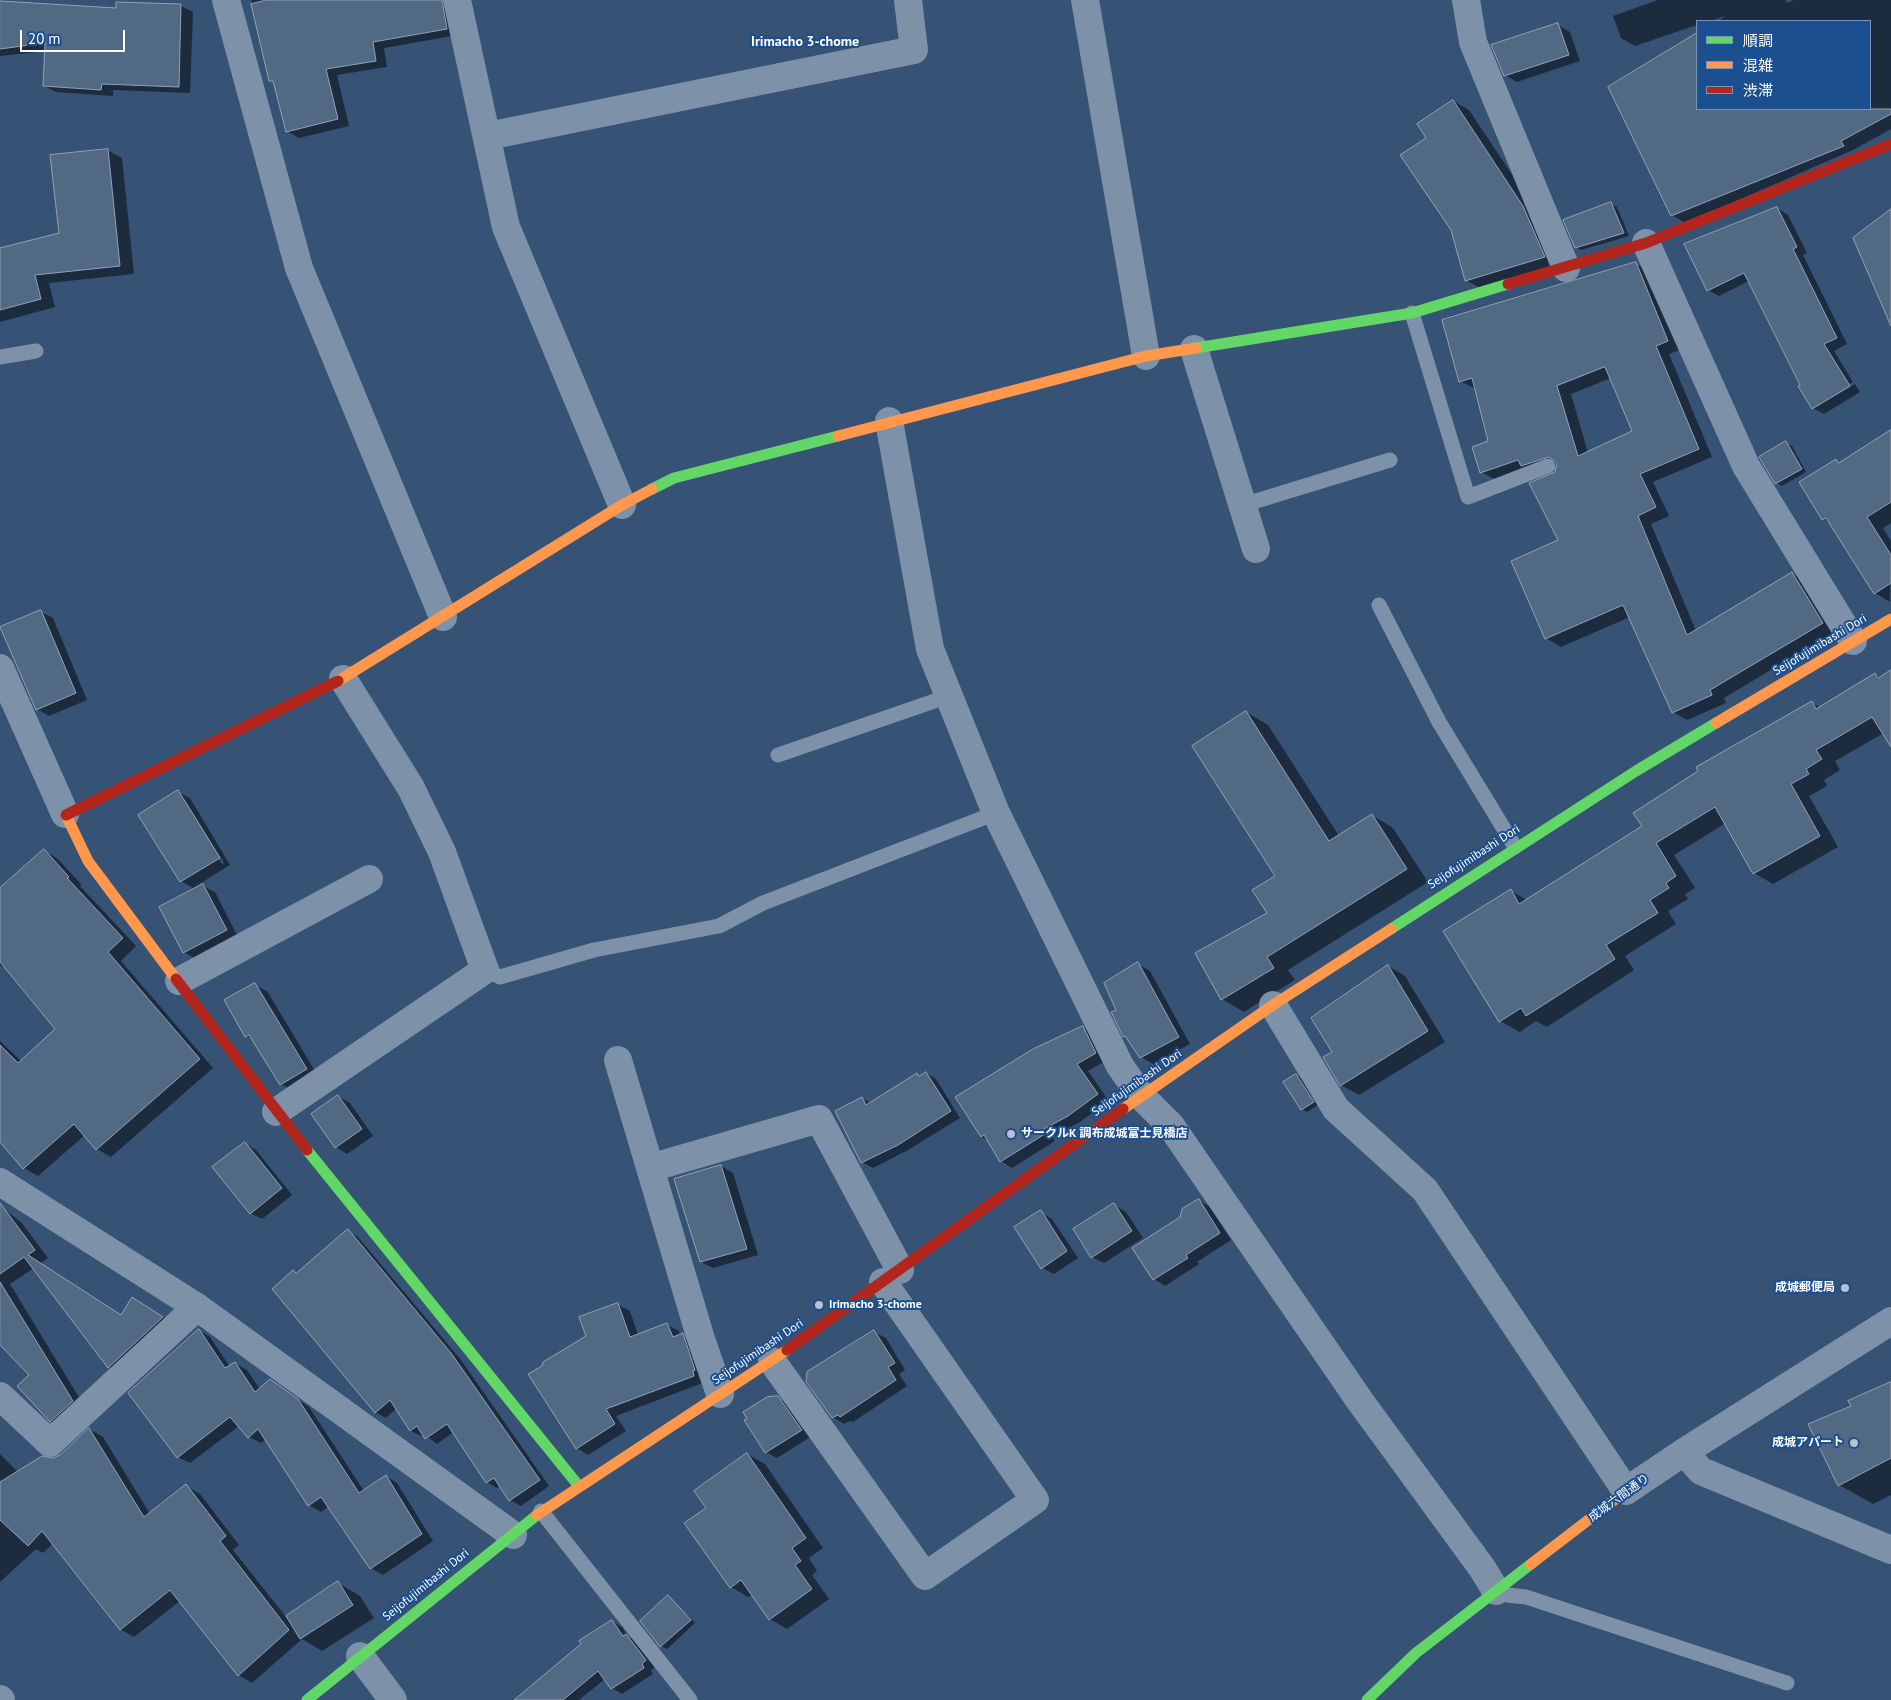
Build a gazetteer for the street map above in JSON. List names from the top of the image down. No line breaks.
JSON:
{"streets":{"street":["Seijofujimibashi Dori","成城六間通り"]},"districts":["Irimacho 3-chome"],"places":["サークルK 調布成城富士見橋店","成城郵便局","Irimacho 3-chome","成城アパート"],"legend":["順調","混雑","渋滞"],"scale_bar":"20 m"}
